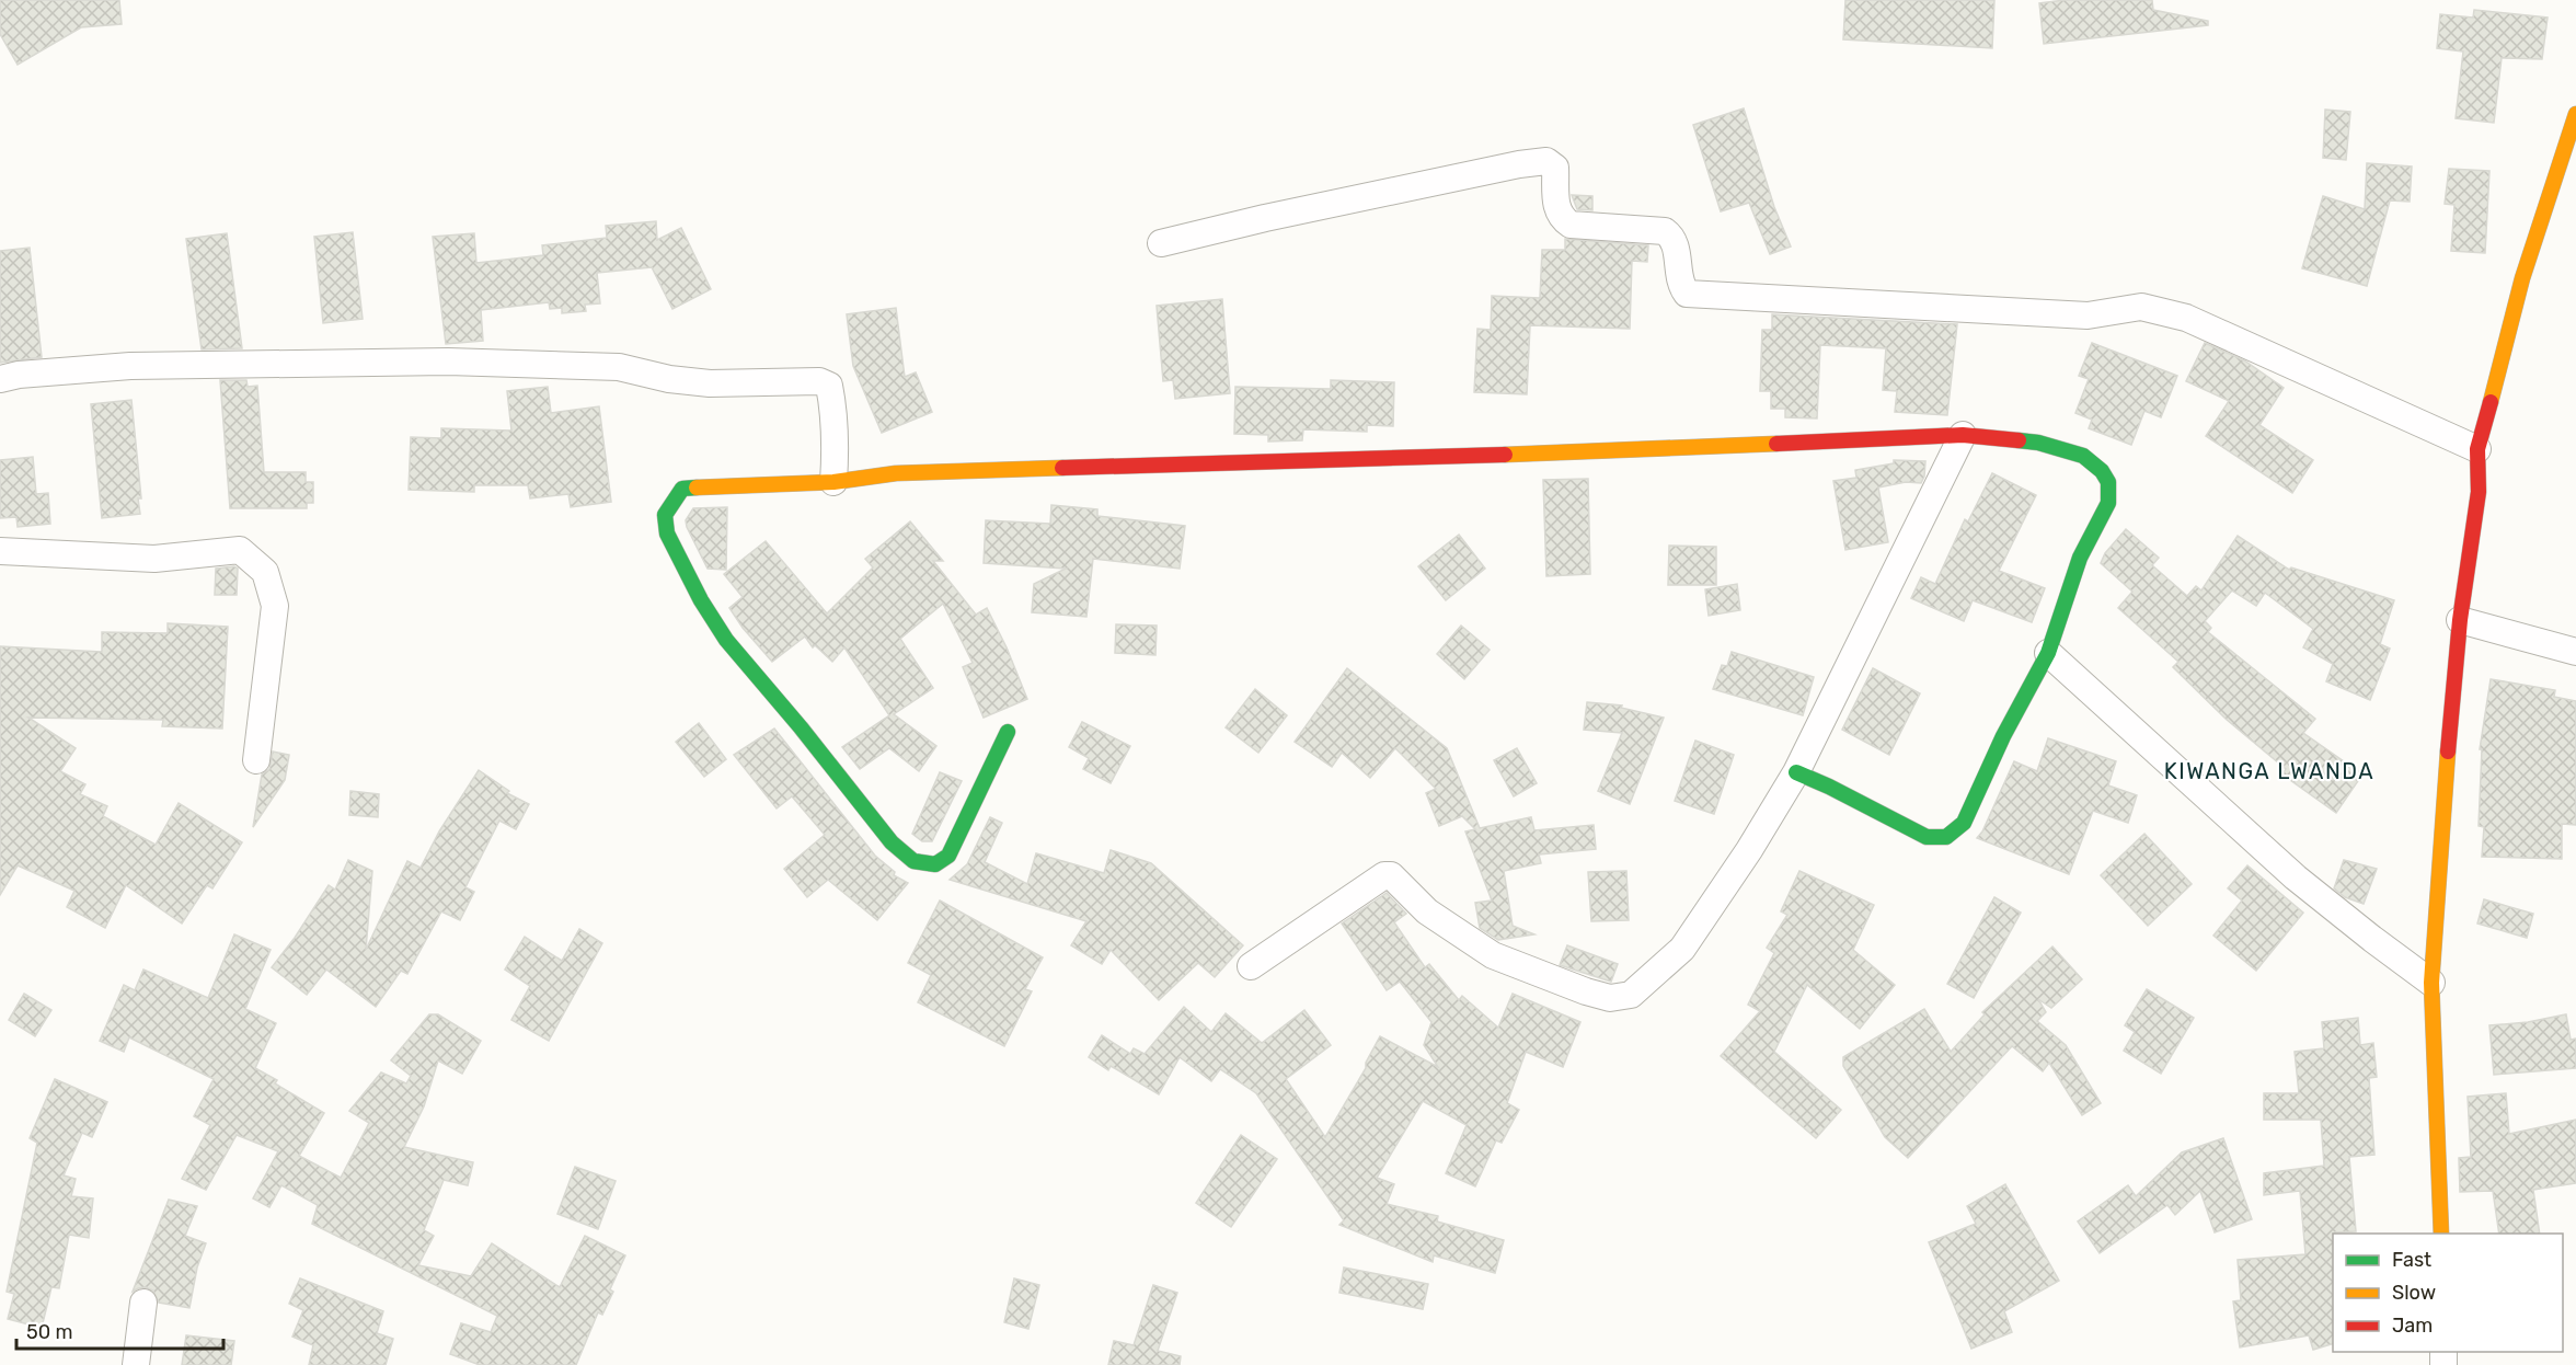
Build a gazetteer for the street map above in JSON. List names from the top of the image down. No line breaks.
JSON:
{"districts":["KIWANGA LWANDA"],"legend":["Fast","Slow","Jam"],"scale_bar":"50 m"}
